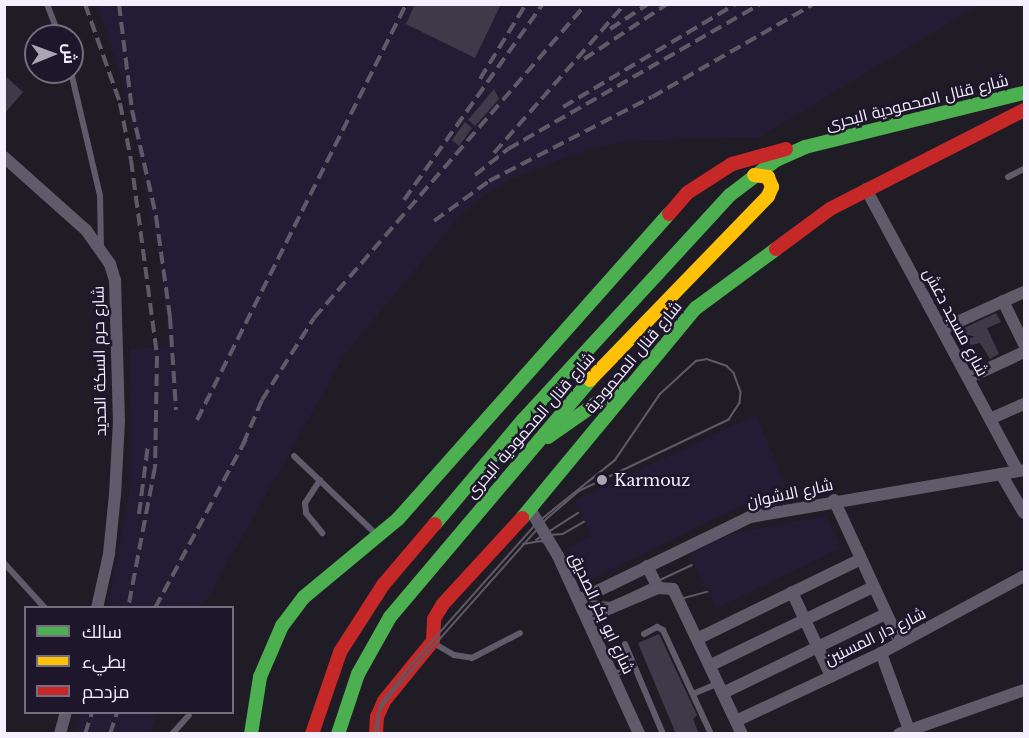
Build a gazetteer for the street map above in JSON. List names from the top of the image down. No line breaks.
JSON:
{"streets":{"main road":["شارع قنال المحمودية البحرى","شارع قنال المحمودية"],"street":["شارع مسجد دغش","شارع حرم السكة الحديد","شارع الاشوان","شارع ابو بكر الصديق","شارع دار المسنين"]},"crossings":[["شارع مسجد دغش","شارع قنال المحمودية"],["شارع مسجد دغش","شارع الاشوان"],["شارع قنال المحمودية","شارع ابو بكر الصديق"],["شارع الاشوان","شارع ابو بكر الصديق"]],"places":["Karmouz"],"legend":["سالك","بطيء","مزدحم"],"north":"right"}
